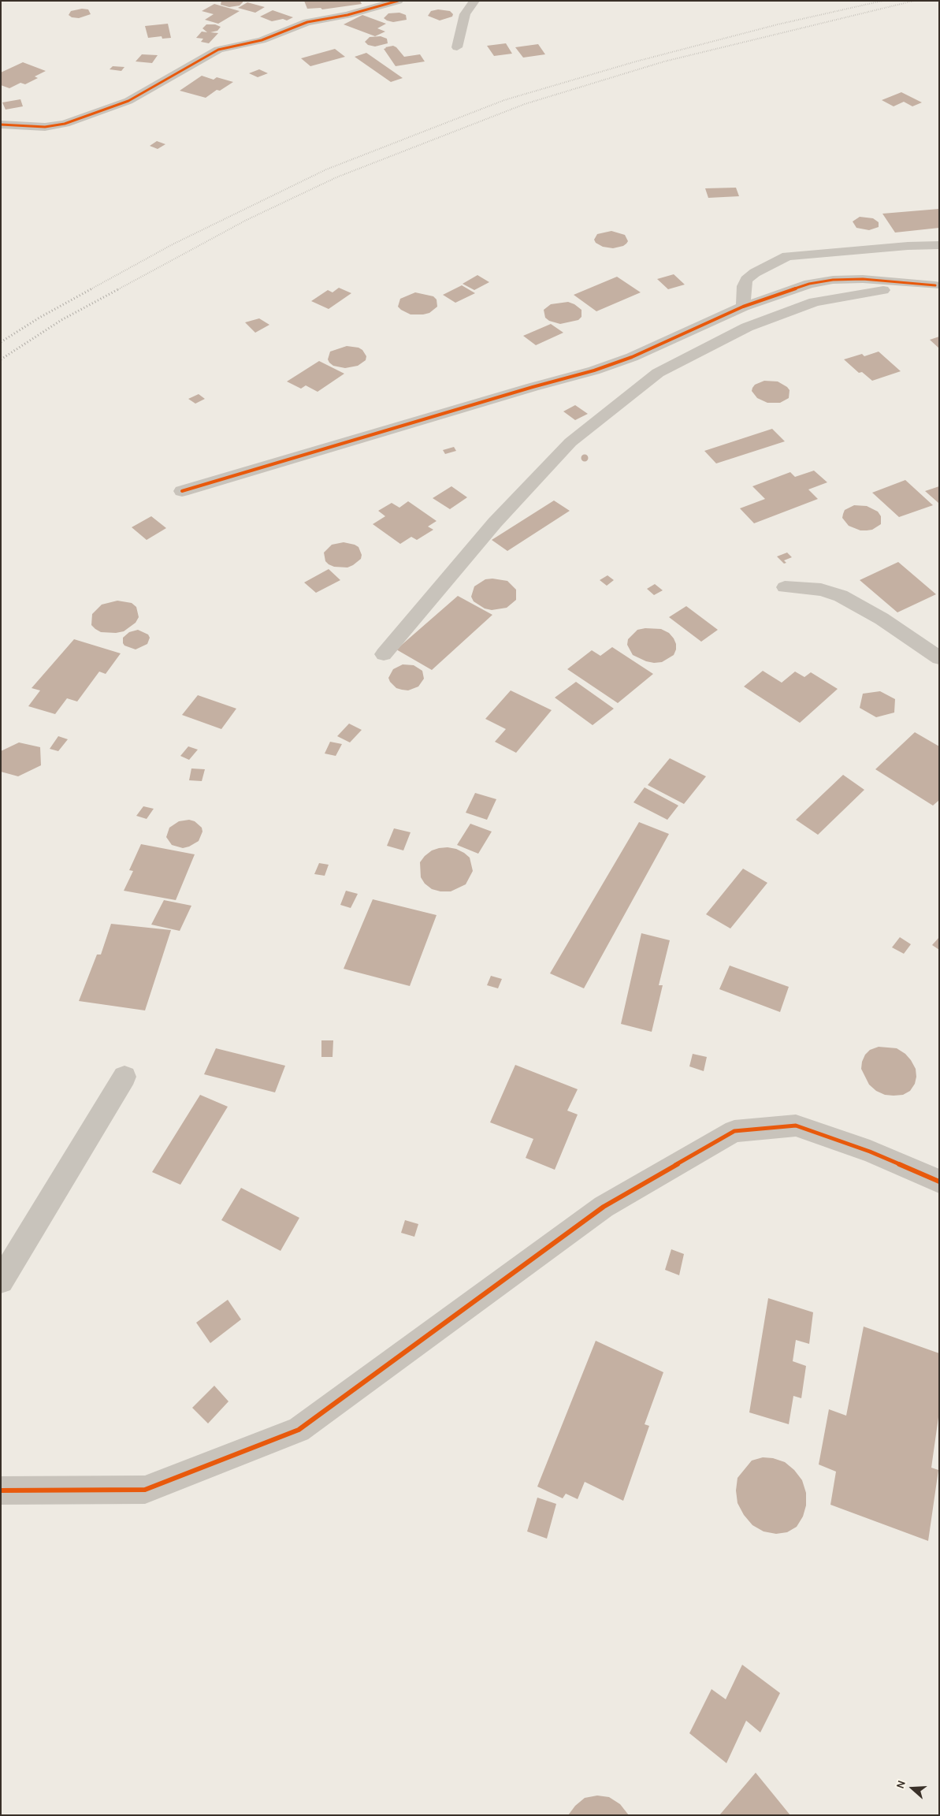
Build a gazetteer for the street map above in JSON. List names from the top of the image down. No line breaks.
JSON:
{"north":"left"}
